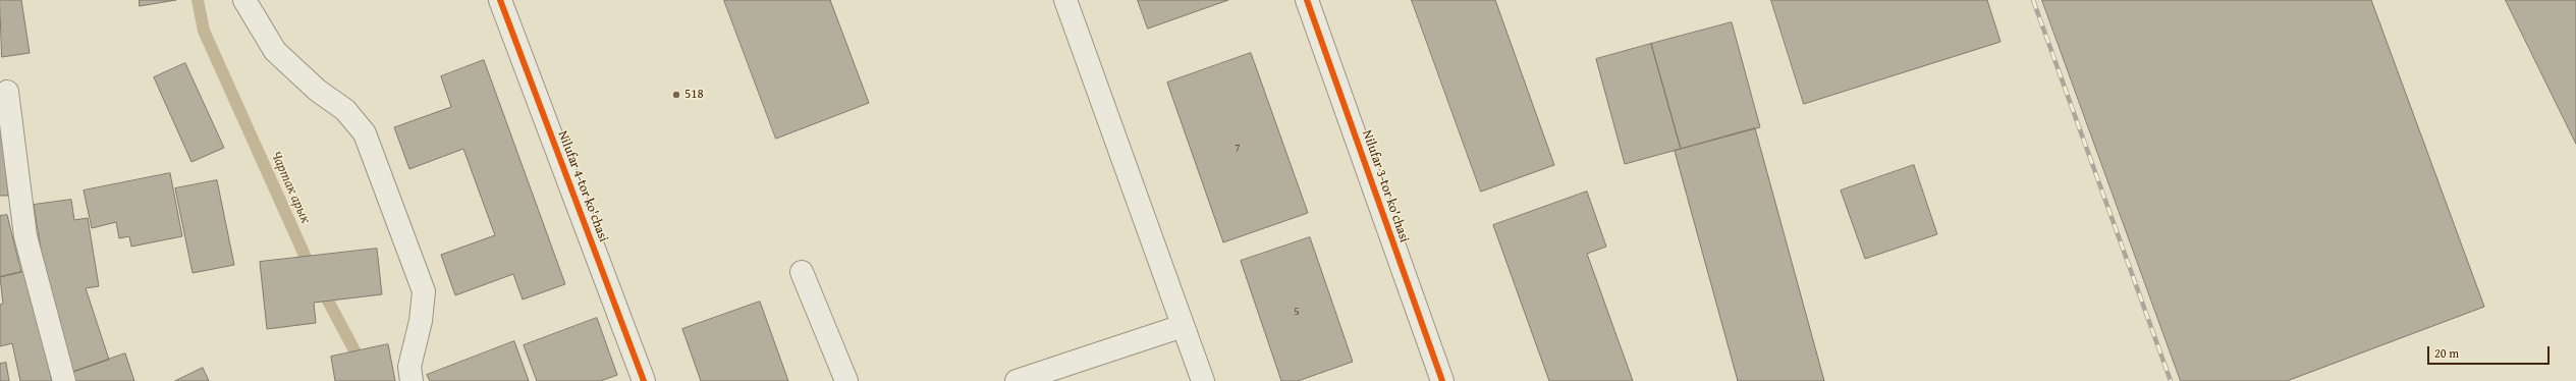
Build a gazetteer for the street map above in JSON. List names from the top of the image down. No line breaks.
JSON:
{"streets":{"street":["Nilufar 4-tor ko'chasi","Nilufar 3-tor ko'chasi"]},"water":["Чартак арык"],"places":["518"],"house_numbers":["7","5"],"scale_bar":"20 m"}
